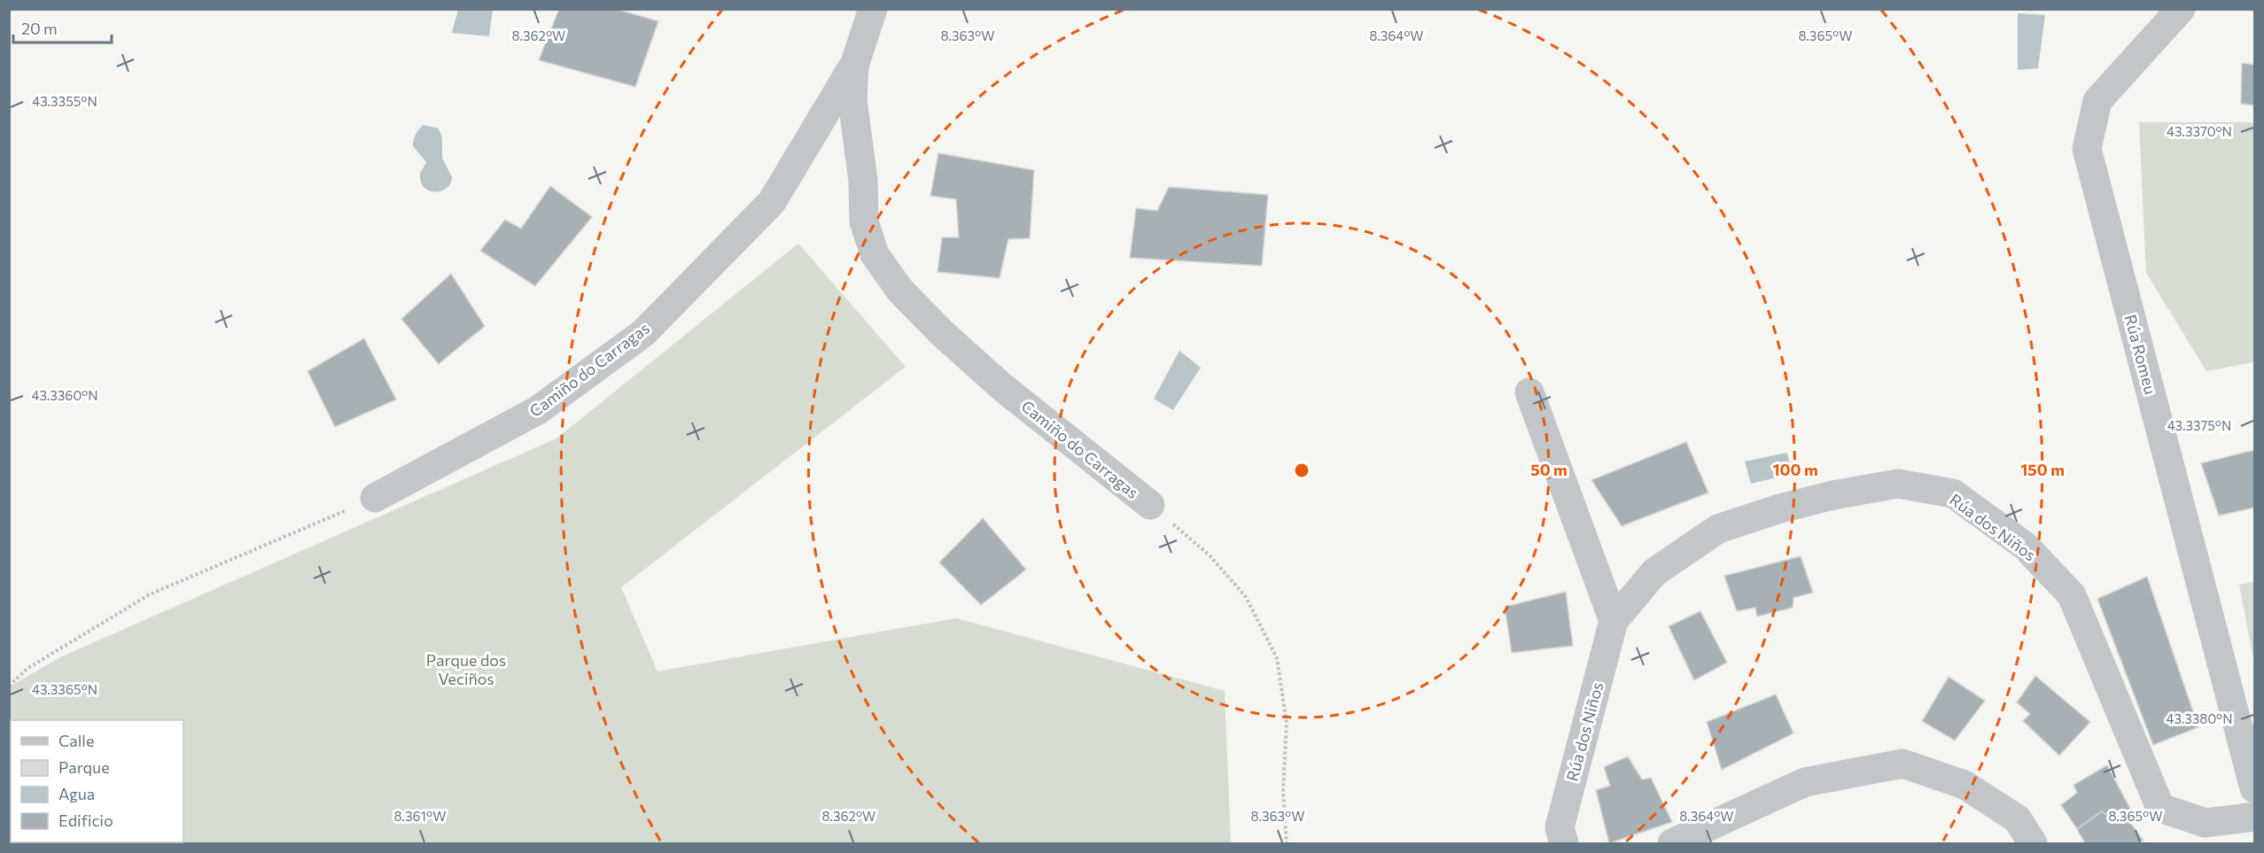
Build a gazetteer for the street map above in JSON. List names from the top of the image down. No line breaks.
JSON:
{"streets":{"street":["Rúa Romeu","Camiño do Carragas","Rúa dos Niños"]},"parks":["Parque dos Veciños"],"legend":["Calle","Parque","Agua","Edificio"],"scale_bar":"20 m","coordinates":["8.364°W","8.362°W","8.363°W","8.365°W","43.3355°N","43.3370°N","43.3360°N","43.3375°N","43.3365°N","43.3380°N","8.361°W"],"rings":["50 m","100 m","150 m"]}
